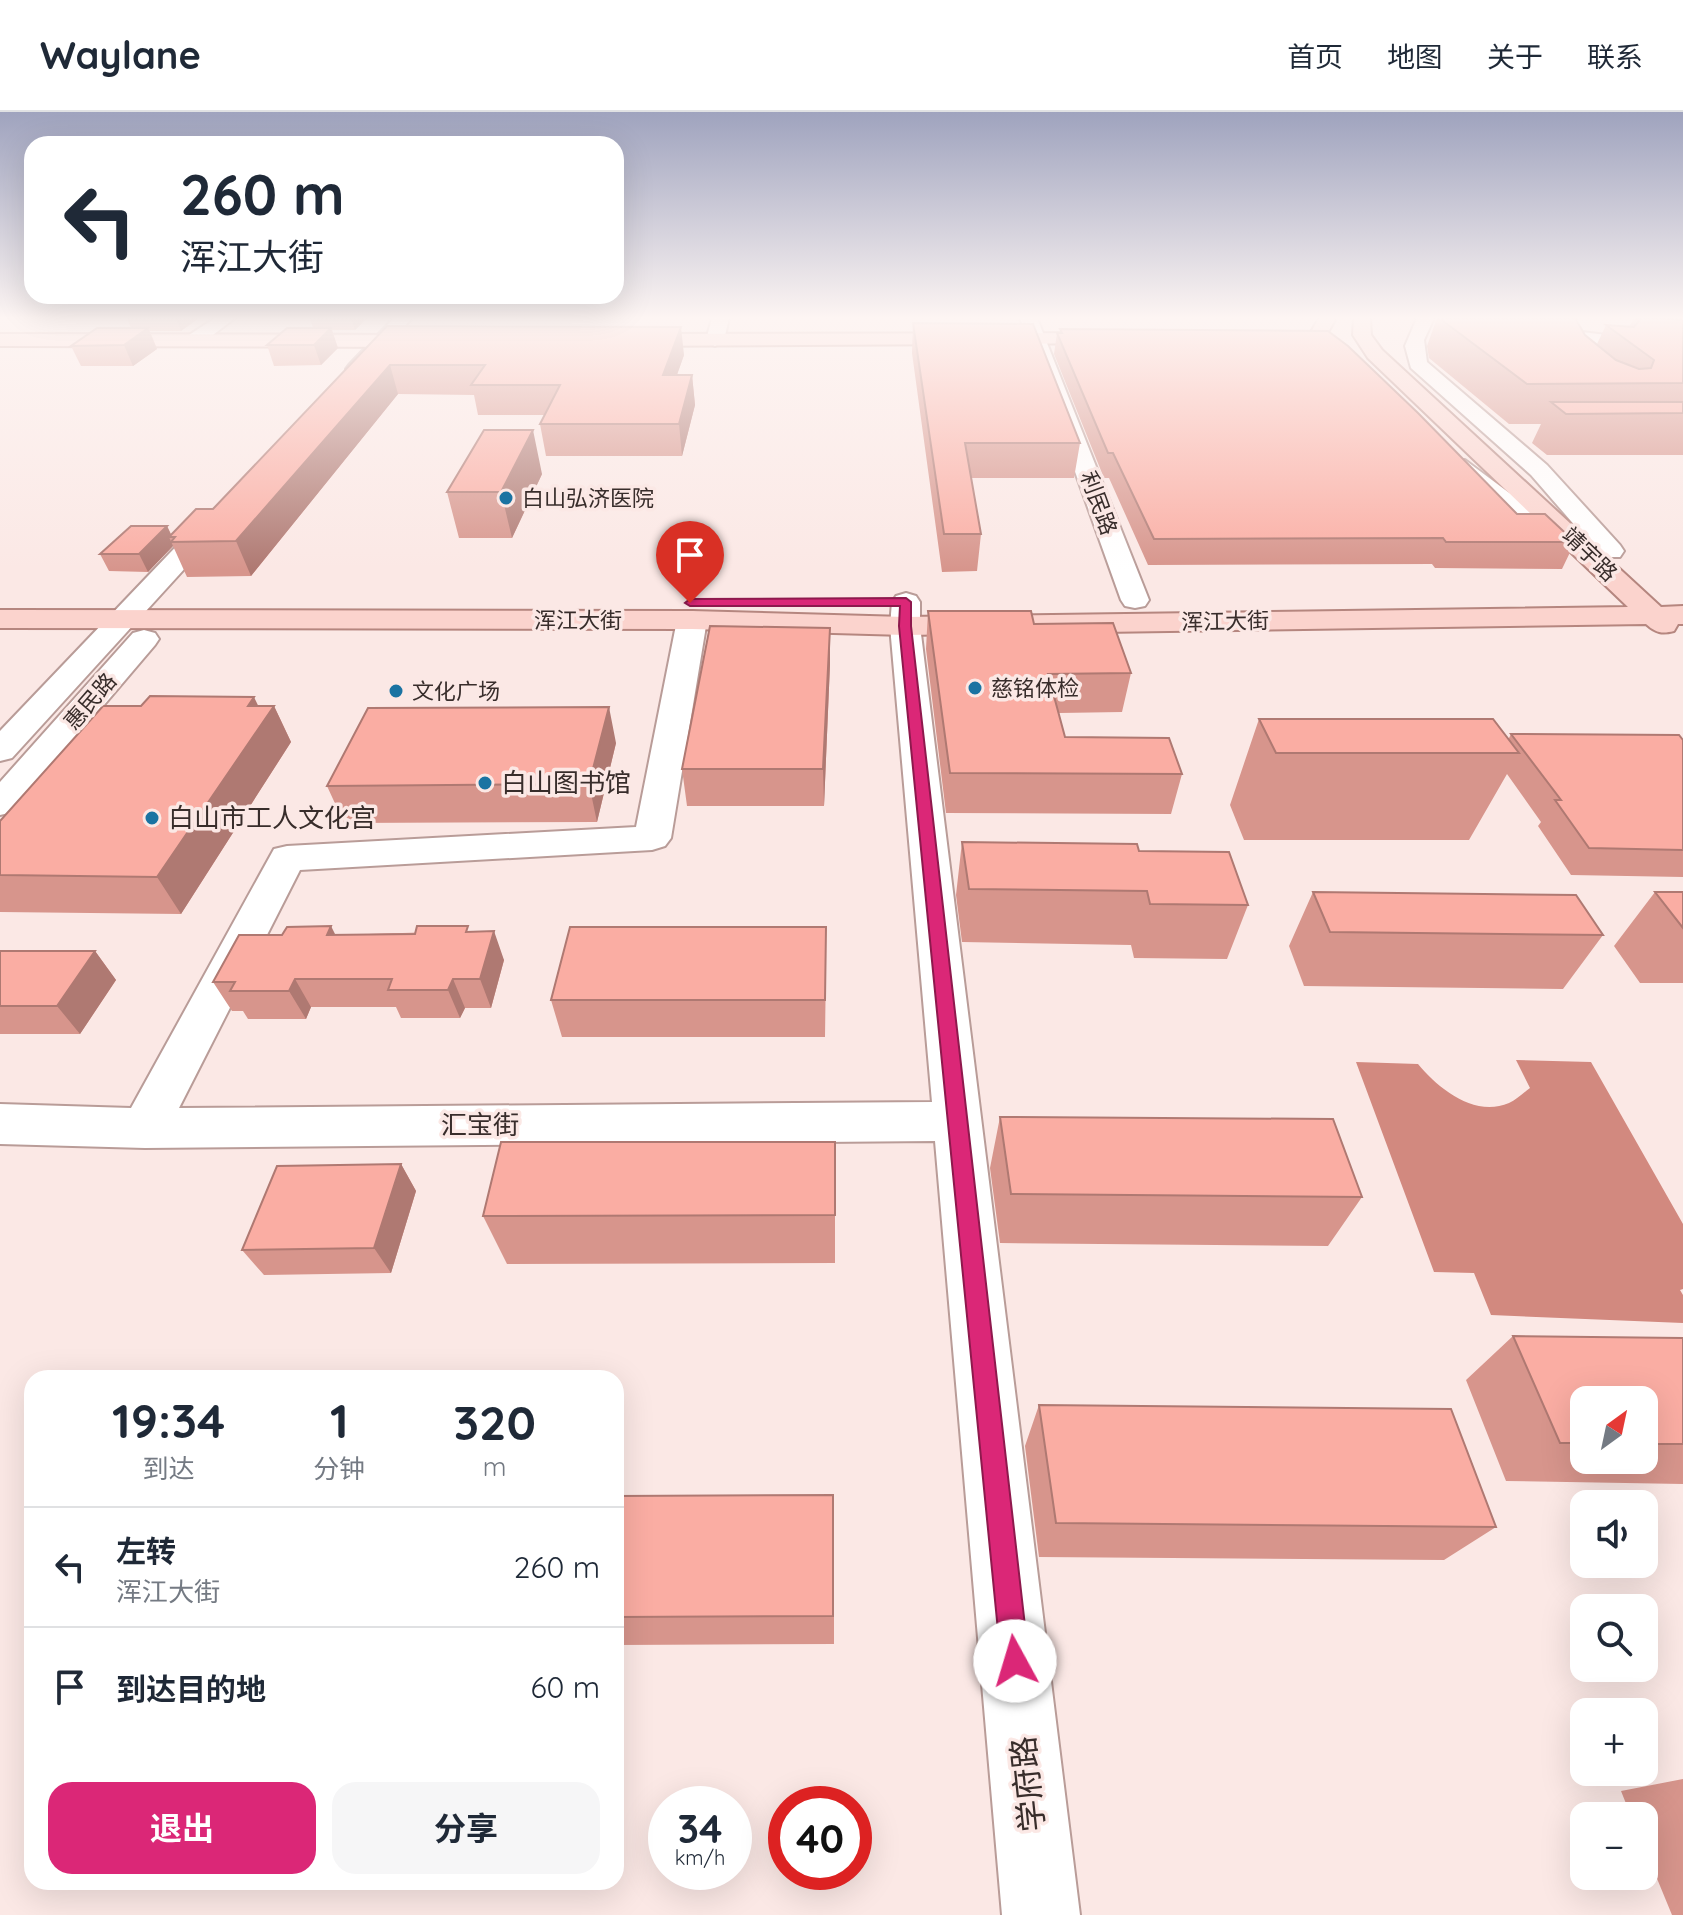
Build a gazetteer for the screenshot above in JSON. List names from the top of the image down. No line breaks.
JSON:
{"streets":{"main road":["靖宇路","浑江大街"],"street":["利民路","惠民路","汇宝街","学府路"]},"crossings":[["利民路","浑江大街"],["靖宇路","浑江大街"],["浑江大街","惠民路"],["浑江大街","学府路"],["汇宝街","学府路"]],"places":["白山弘济医院","慈铭体检","文化广场","白山图书馆","白山市工人文化宫"],"north":"top right","page":{"header":"Waylane","nav":["首页","地图","关于","联系"],"turn":["260 m","浑江大街"],"eta":["19:34","到达","1","分钟","320","m"],"map_buttons":["+","−"],"list":[{"name":"左转","note":"浑江大街","value":"260 m"},{"name":"到达目的地","value":"60 m"}],"buttons":["退出","分享"],"speed":"34 km/h","limit":"40"}}
